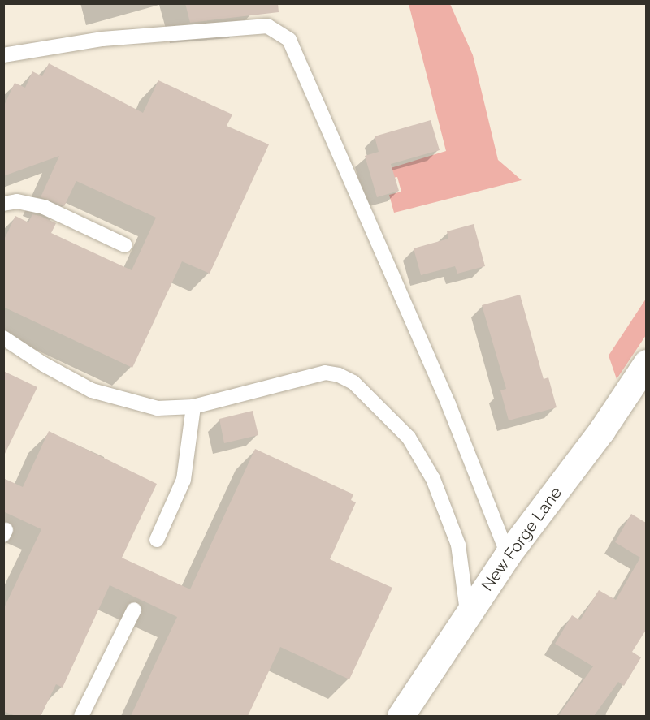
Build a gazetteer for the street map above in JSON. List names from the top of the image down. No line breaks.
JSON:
{"streets":{"street":["New Forge Lane"]}}
